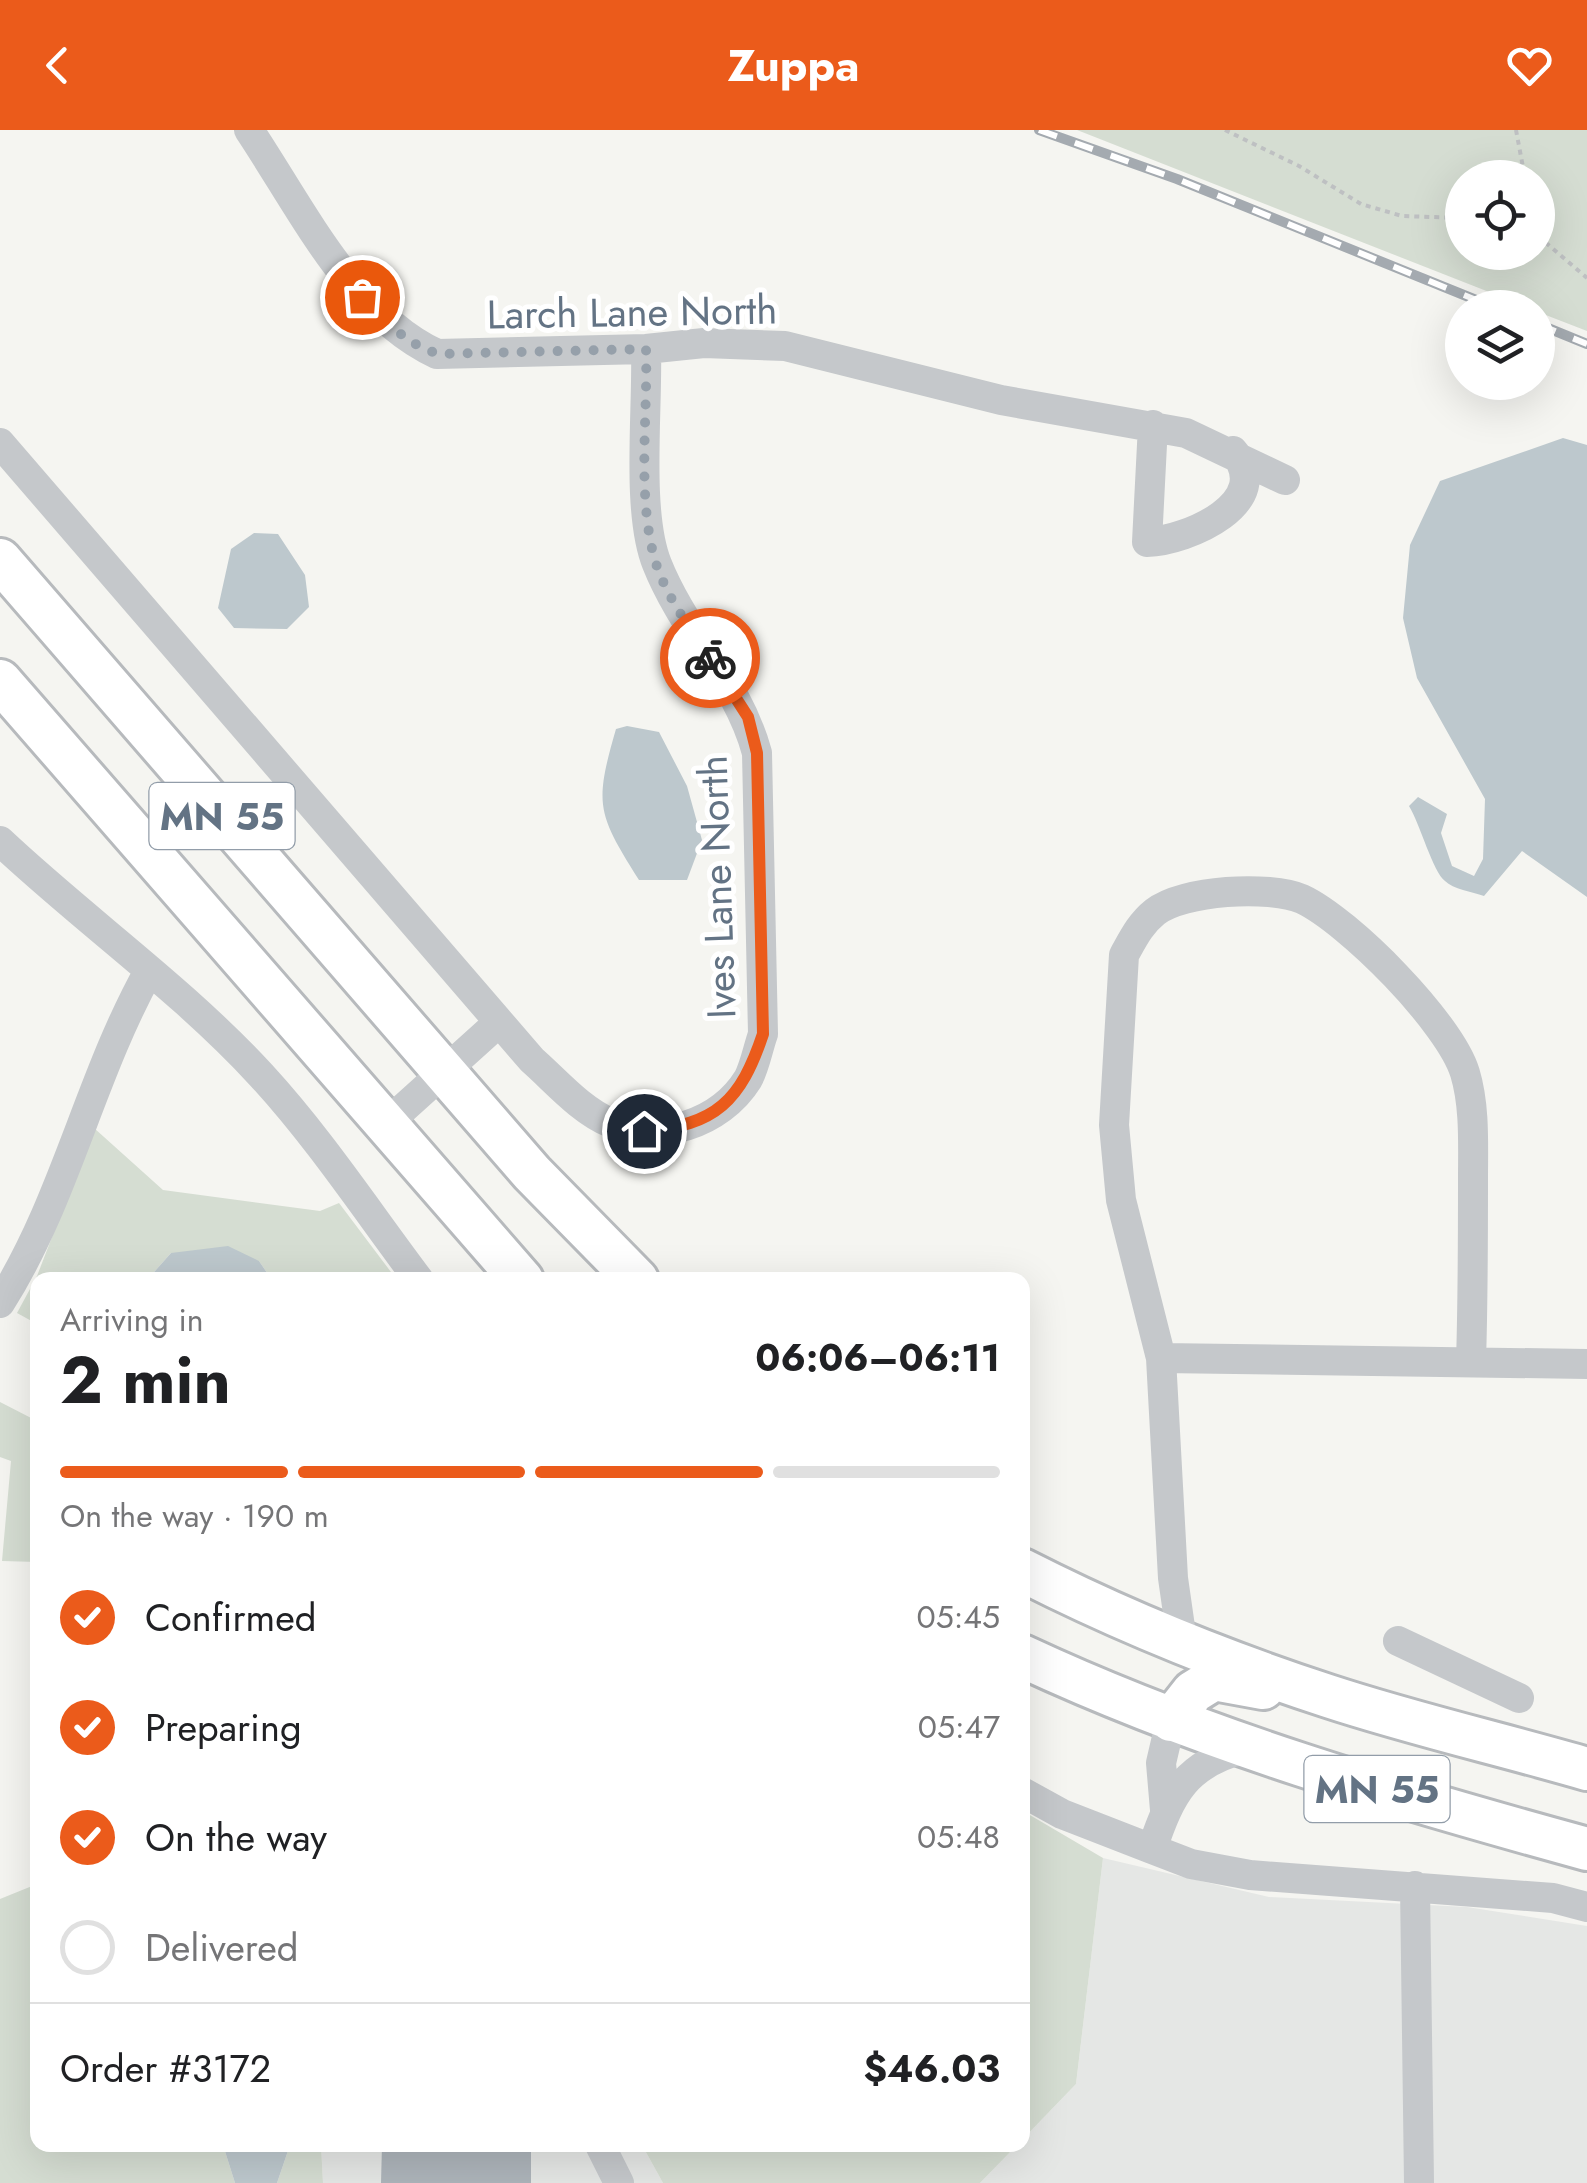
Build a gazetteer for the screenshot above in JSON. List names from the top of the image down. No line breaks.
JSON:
{"streets":{"highway":["MN 55"],"street":["Larch Lane North","Ives Lane North"]},"crossings":[["Larch Lane North","Ives Lane North"]],"page":{"header":"Zuppa","heading":["2 min","Arriving in","06:06–06:11"],"panel":["Order #3172","$46.03"],"bar":"On the way · 190 m","list":[["Confirmed","05:45"],["Preparing","05:47"],["On the way","05:48"],"Delivered"]}}
